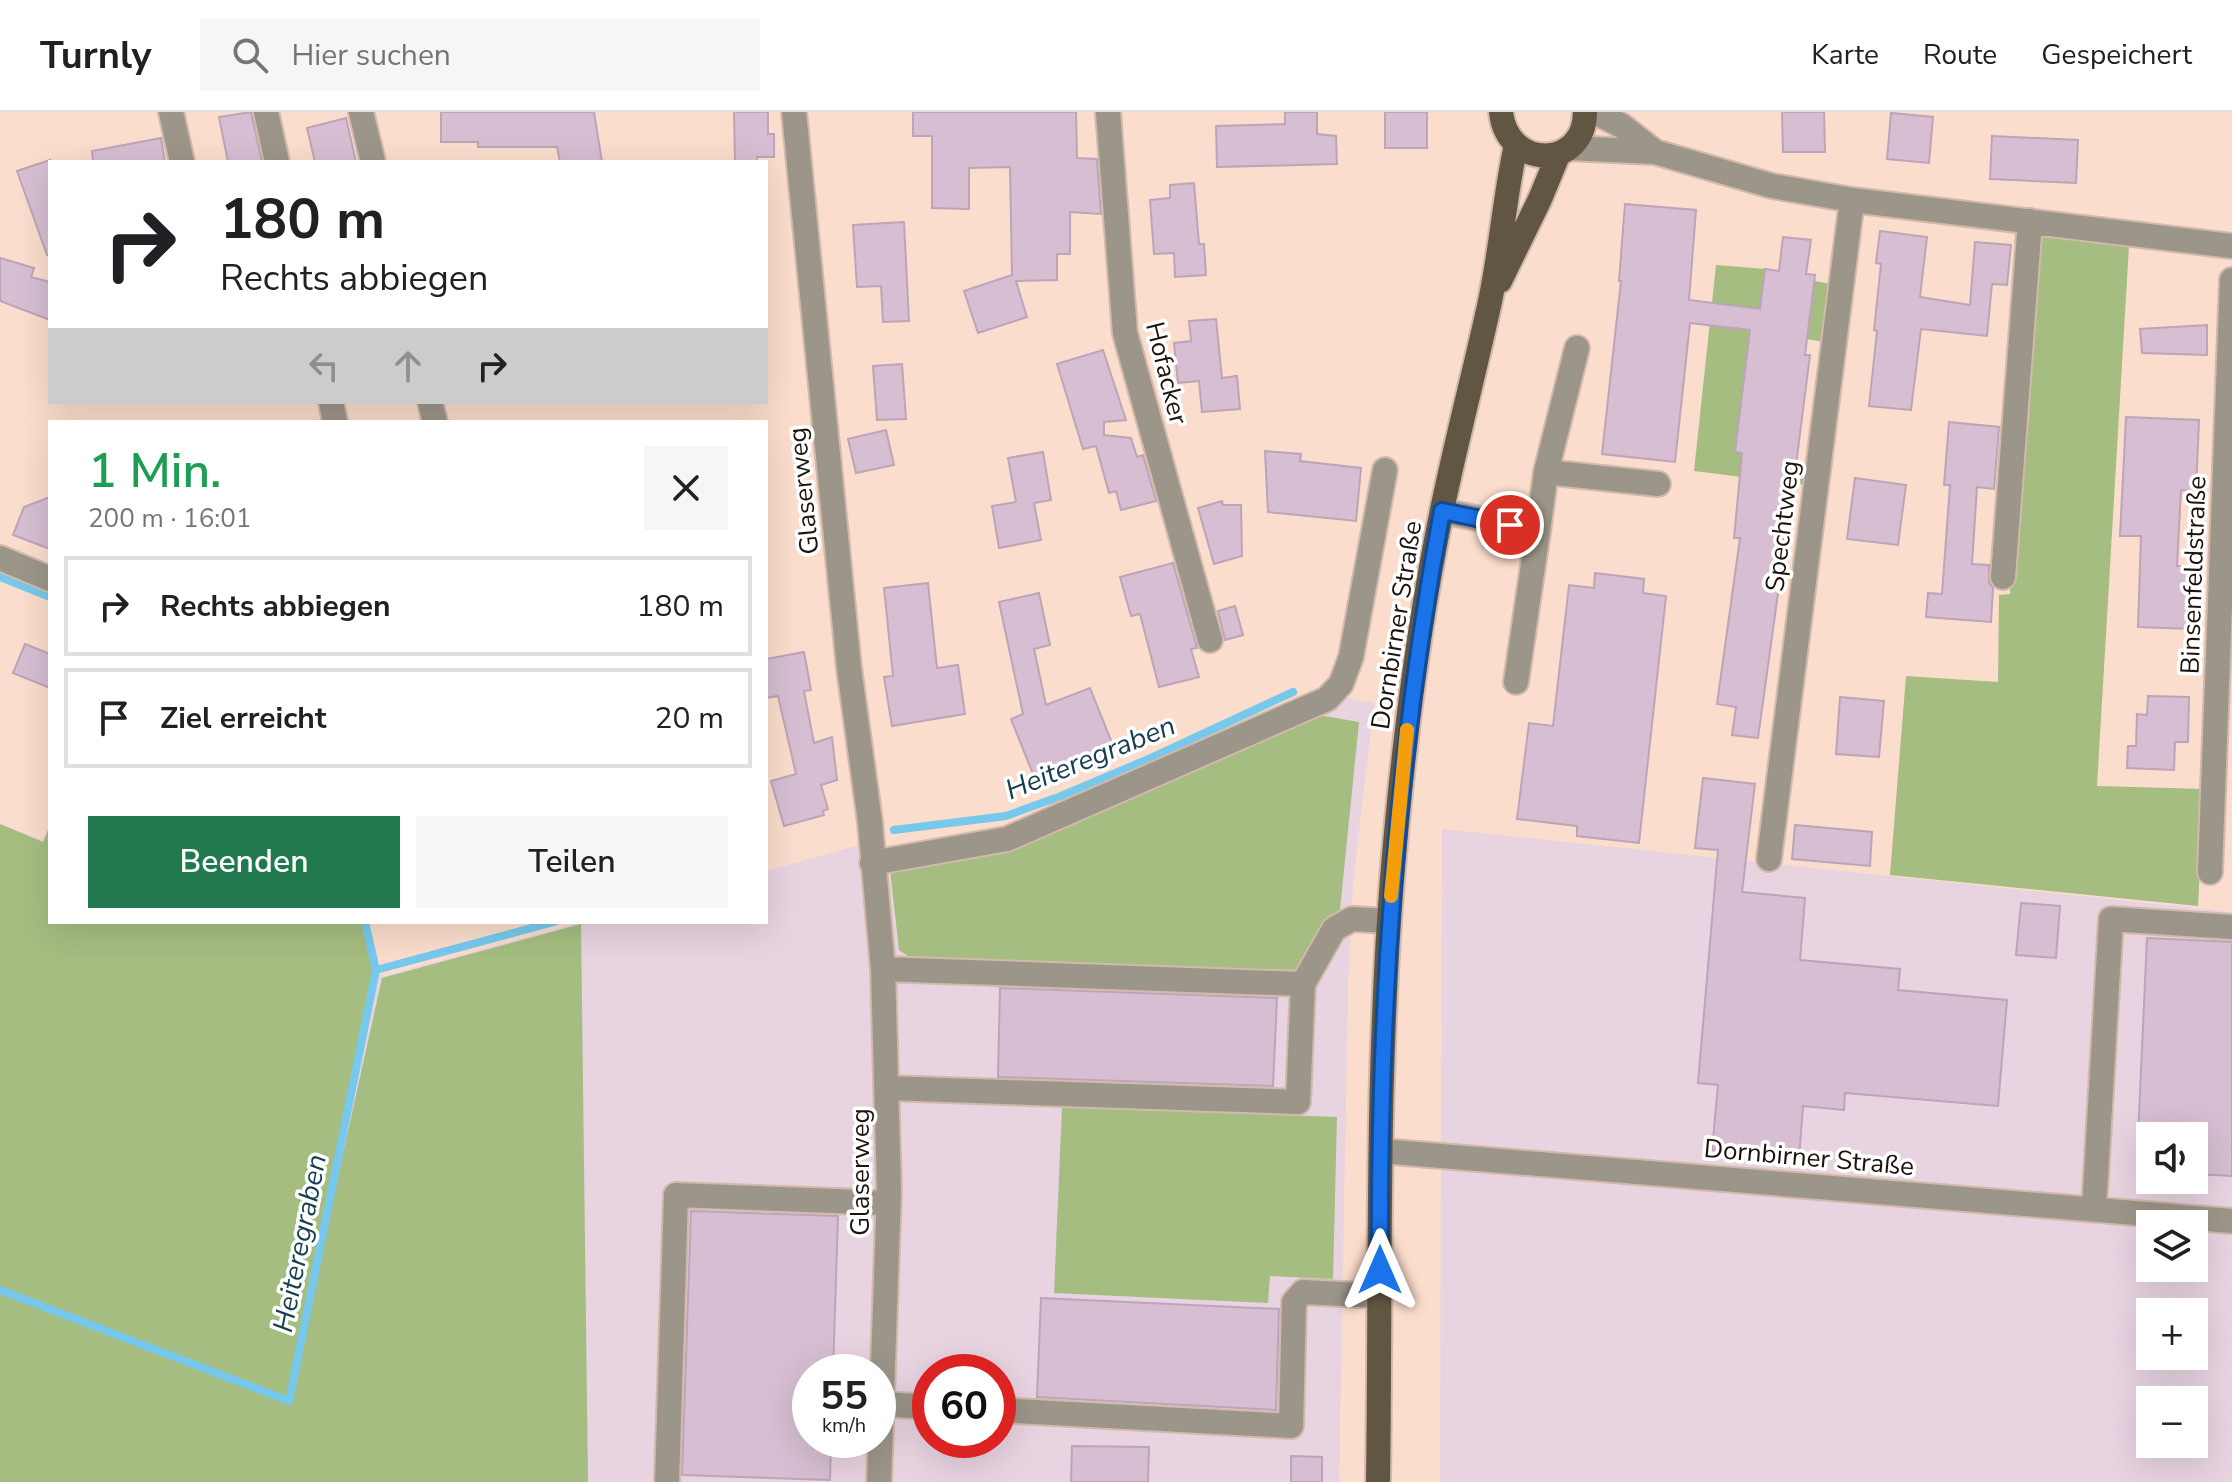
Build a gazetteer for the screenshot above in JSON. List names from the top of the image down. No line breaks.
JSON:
{"streets":{"main road":["Dornbirner Straße"],"street":["Hofacker","Glaserweg","Spechtweg","Binsenfeldstraße"]},"water":["Heiteregraben"],"page":{"header":"Turnly","search":"Hier suchen","nav":["Karte","Route","Gespeichert"],"turn":["180 m","Rechts abbiegen"],"heading":["1 Min.","200 m · 16:01"],"list":[{"name":"Rechts abbiegen","value":"180 m"},{"name":"Ziel erreicht","value":"20 m"}],"buttons":["Beenden","Teilen"],"map_buttons":["+","−"],"speed":"55 km/h","limit":"60"}}
